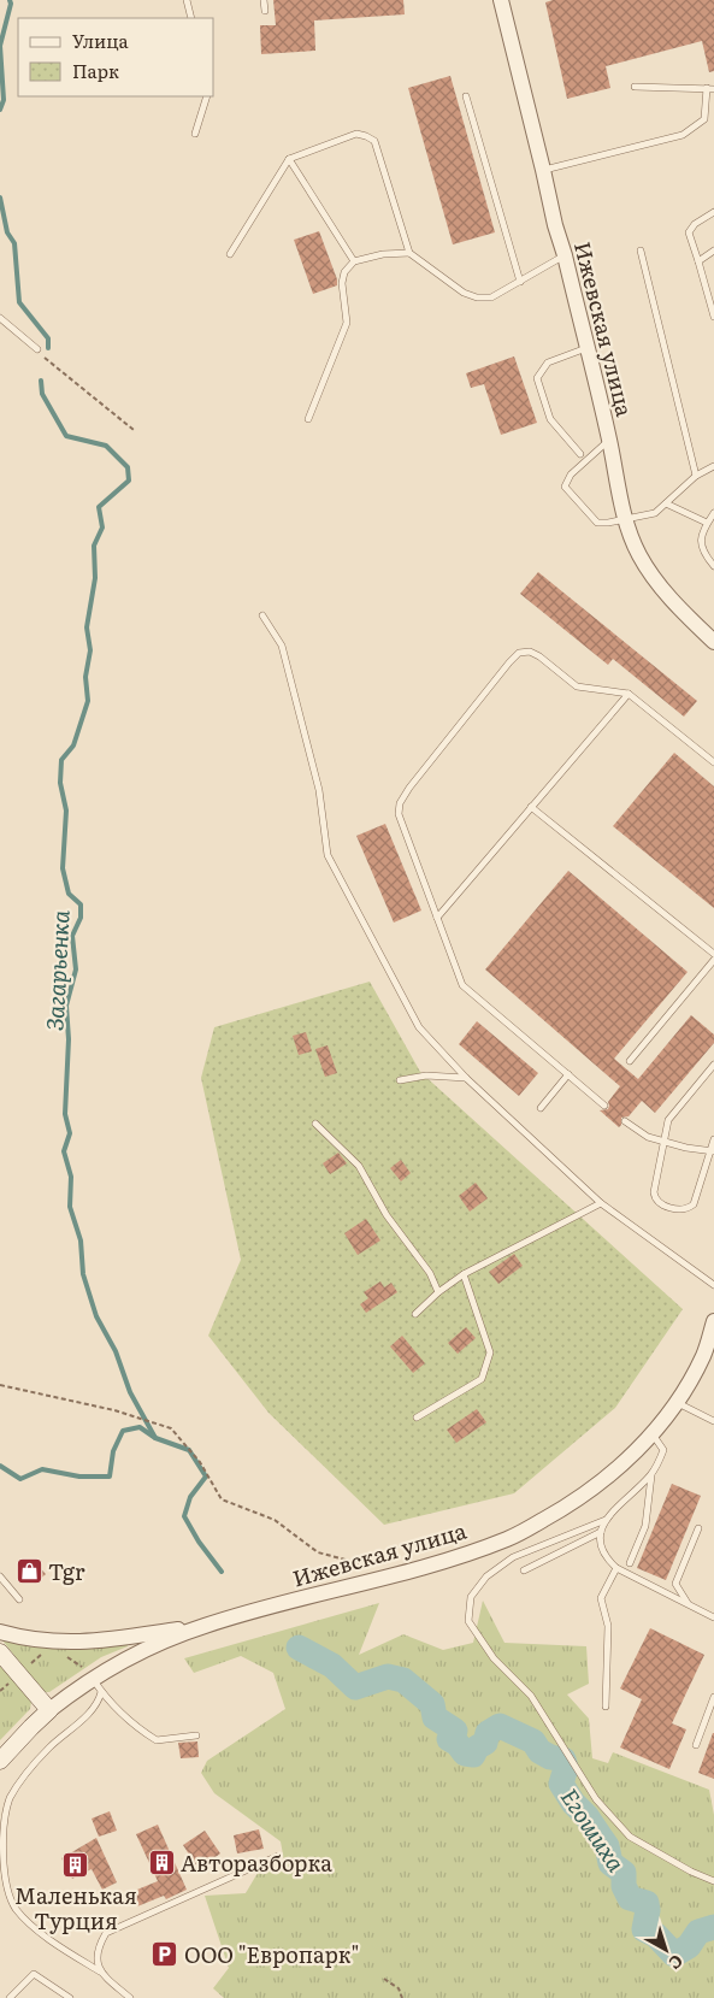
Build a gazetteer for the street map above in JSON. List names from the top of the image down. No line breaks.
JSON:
{"streets":{"main road":["Ижевская улица"]},"water":["Загарьенка","Егошиха"],"places":{"shop":["Tgr"],"building":["Авторазборка","Маленькая Турция"],"parking":["ООО \"Европарк\""]},"legend":["Улица","Парк"],"north":"bottom right"}
